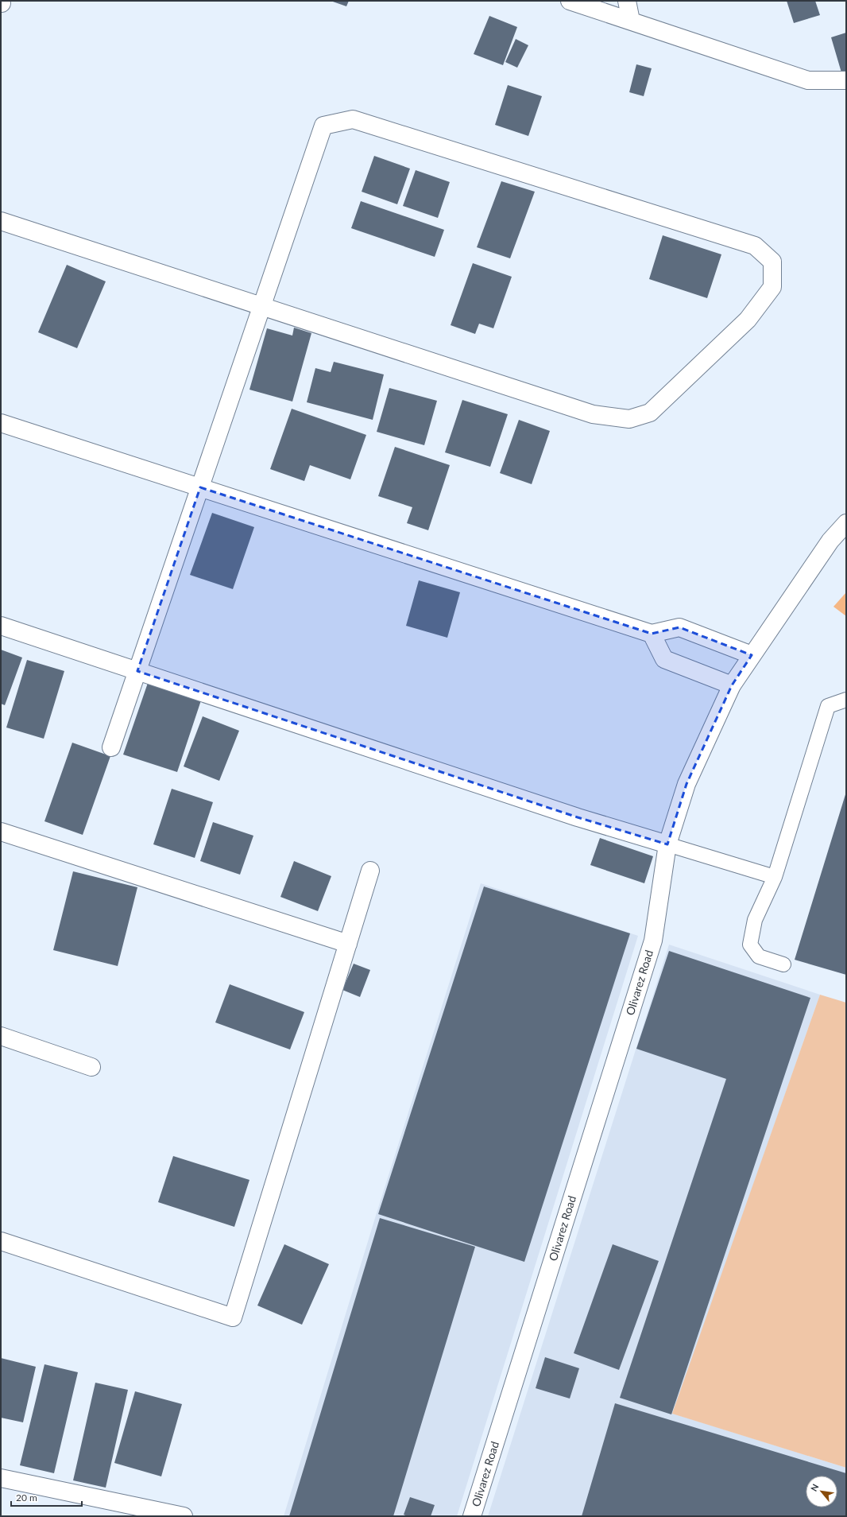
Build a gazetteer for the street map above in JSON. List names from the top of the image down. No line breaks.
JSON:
{"streets":{"street":["Olivarez Road"]},"scale_bar":"20 m","north":"top left"}
